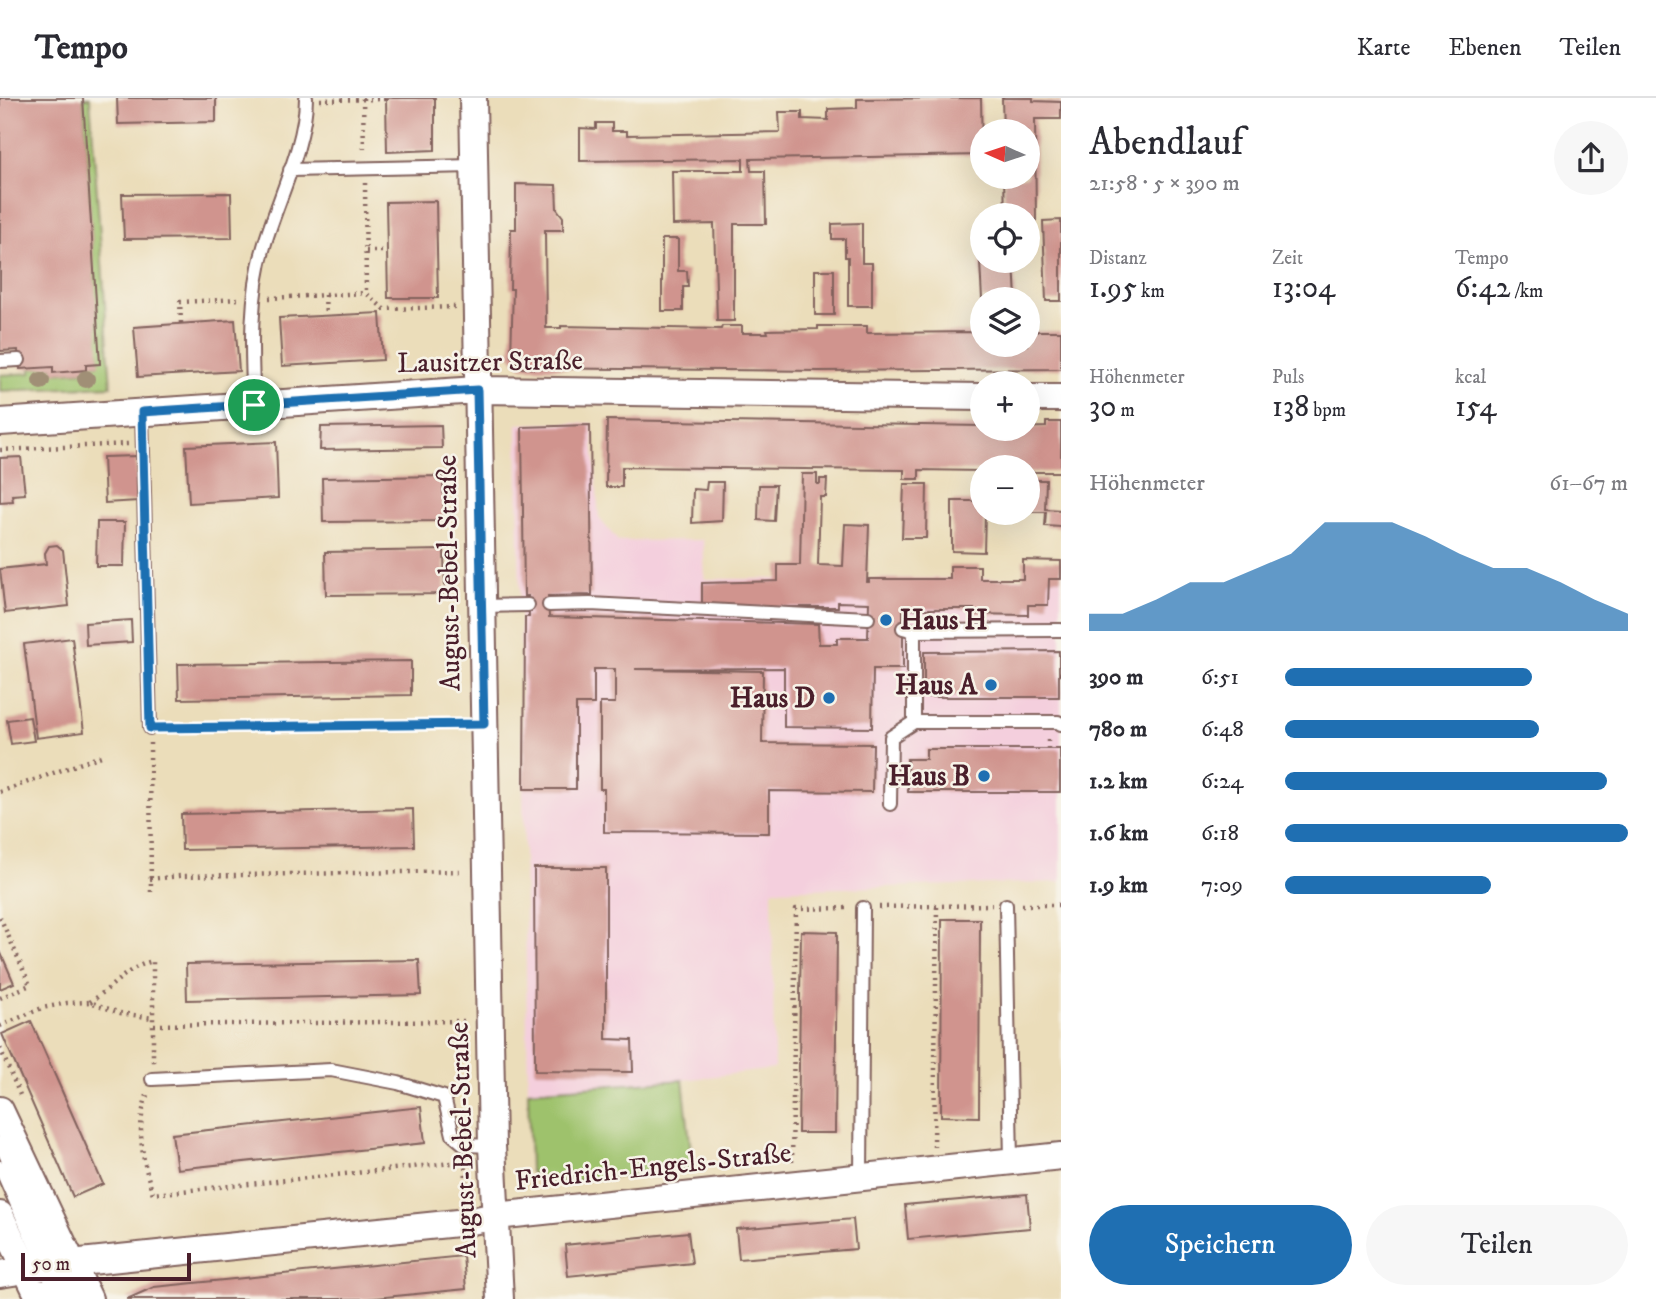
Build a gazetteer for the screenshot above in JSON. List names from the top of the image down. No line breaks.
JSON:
{"streets":{"street":["Lausitzer Straße","August-Bebel-Straße","Friedrich-Engels-Straße"]},"crossings":[["Lausitzer Straße","August-Bebel-Straße"],["August-Bebel-Straße","Friedrich-Engels-Straße"]],"places":["Haus H","Haus A","Haus D","Haus B"],"scale_bar":"50 m","north":"left","page":{"header":"Tempo","nav":["Karte","Ebenen","Teilen"],"heading":["Abendlauf","21:58 · 5 × 390 m"],"map_buttons":["+","−"],"stats":[["Distanz","1.95 km"],["Zeit","13:04"],["Tempo","6:42 /km"],["Höhenmeter","30 m"],["Puls","138 bpm"],["kcal","154"]],"chart":["Höhenmeter","61–67 m"],"list":[{"name":"390 m","note":"6:51"},{"name":"780 m","note":"6:48"},{"name":"1.2 km","note":"6:24"},{"name":"1.6 km","note":"6:18"},{"name":"1.9 km","note":"7:09"}],"buttons":["Speichern","Teilen"],"scale":"50 m"}}
